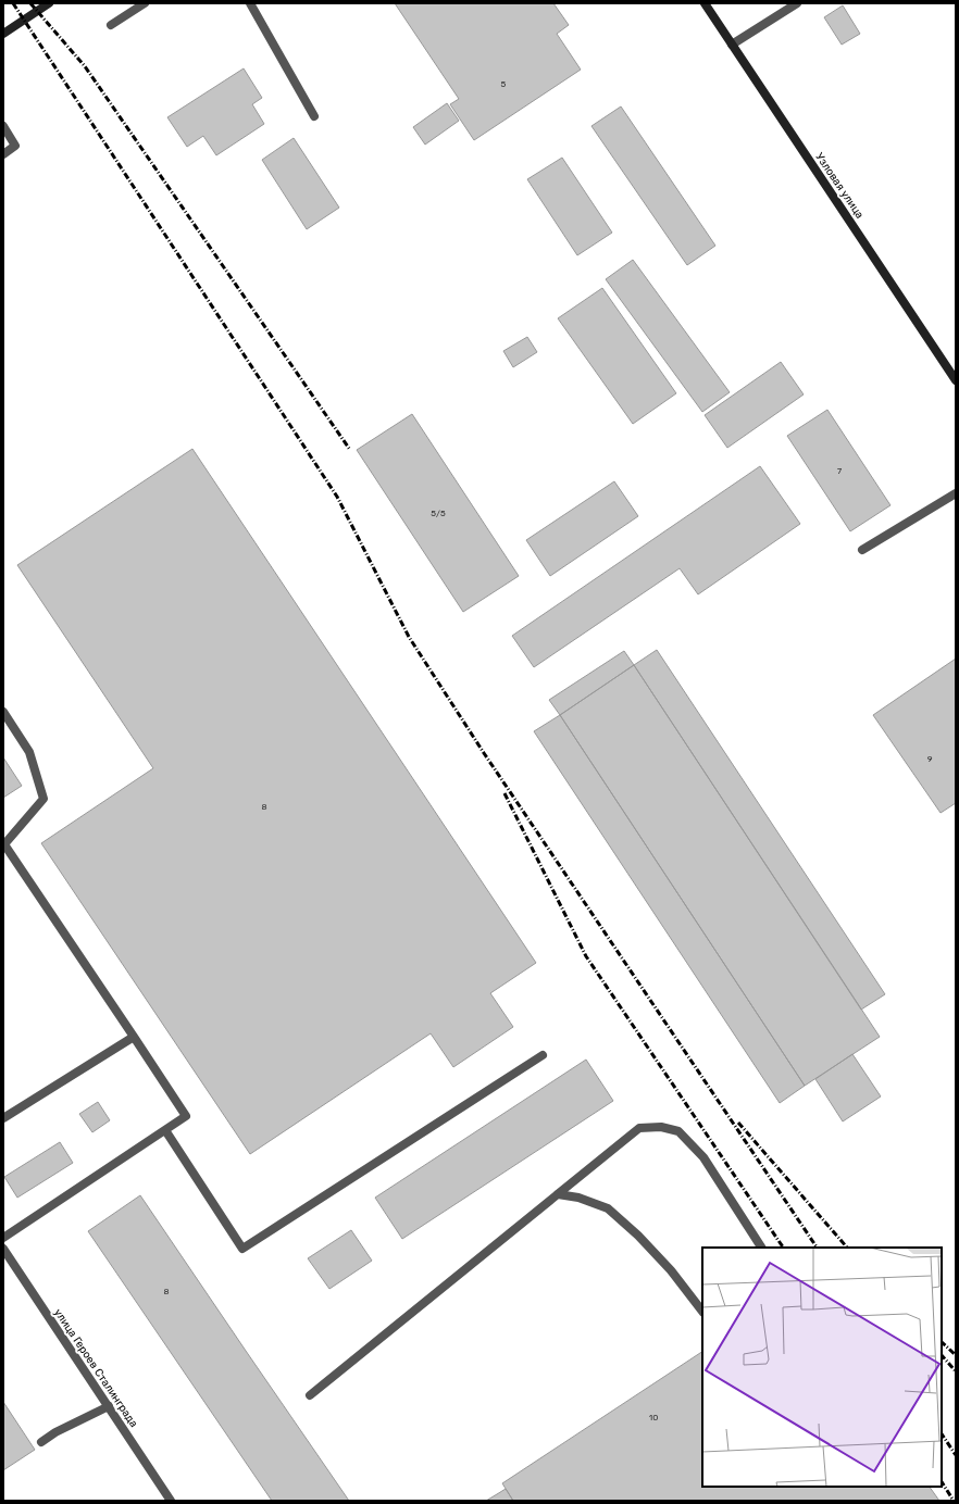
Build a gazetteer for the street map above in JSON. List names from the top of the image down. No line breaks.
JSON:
{"streets":{"street":["Узловая улица","улица Героев Сталинграда"]},"house_numbers":["5","7","5/5","9","8","8","10"]}
